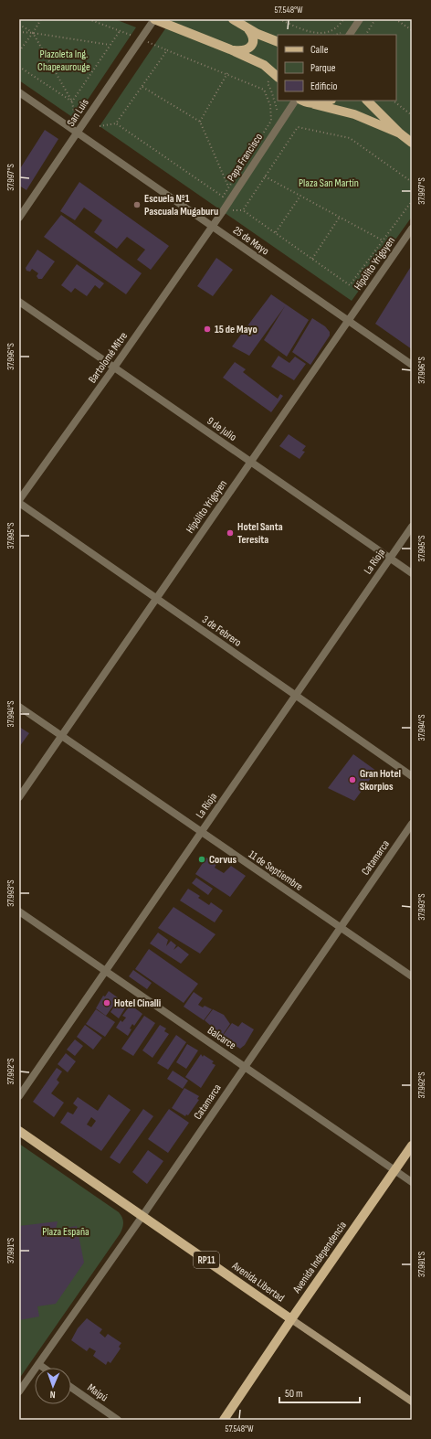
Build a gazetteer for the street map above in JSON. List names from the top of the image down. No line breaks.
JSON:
{"streets":{"main road":["Avenida Independencia","RP11","Avenida Libertad"],"street":["San Luis","Papa Francisco","25 de Mayo","Hipólito Yrigoyen","Bartolomé Mitre","9 de Julio","La Rioja","3 de Febrero","Catamarca","11 de Septiembre","Balcarce","Maipú"]},"crossings":[["San Luis","25 de Mayo"],["Papa Francisco","25 de Mayo"],["Papa Francisco","Bartolomé Mitre"],["25 de Mayo","Hipólito Yrigoyen"],["25 de Mayo","Bartolomé Mitre"],["Hipólito Yrigoyen","9 de Julio"],["Hipólito Yrigoyen","3 de Febrero"],["Hipólito Yrigoyen","11 de Septiembre"],["Bartolomé Mitre","9 de Julio"],["9 de Julio","La Rioja"],["La Rioja","3 de Febrero"],["La Rioja","11 de Septiembre"],["La Rioja","Balcarce"],["Catamarca","11 de Septiembre"],["Catamarca","Balcarce"],["Catamarca","Avenida Libertad"],["Balcarce","Avenida Independencia"],["Avenida Independencia","Avenida Libertad"]],"parks":["Plazoleta Ing. Chapeaurouge","Plaza San Martín","Plaza España"],"places":["Escuela Nº1 Pascuala Mugaburu","15 de Mayo","Hotel Santa Teresita","Gran Hotel Skorpios","Corvus","Hotel Cinalli"],"legend":["Calle","Parque","Edificio"],"scale_bar":"50 m","north":"bottom","coordinates":["57.548°W","37.997°S","37.996°S","37.995°S","37.994°S","37.993°S","37.992°S","37.991°S"]}
